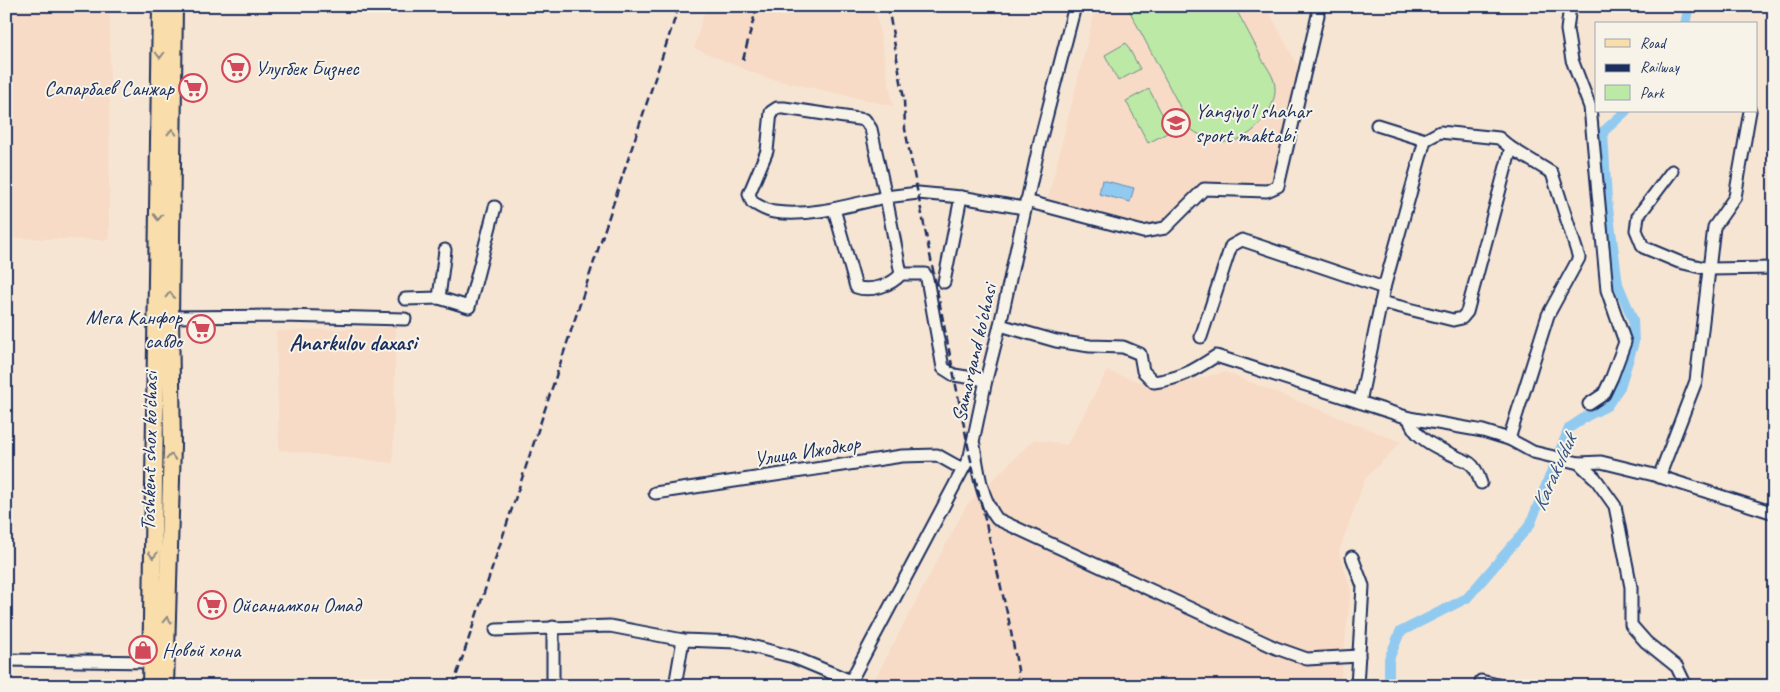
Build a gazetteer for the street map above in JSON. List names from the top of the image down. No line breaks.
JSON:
{"streets":{"main road":["Toshkent shox ko'chasi"],"street":["Samarqand ko'chasi","Улица Ижодкор"]},"crossings":[["Samarqand ko'chasi","Улица Ижодкор"]],"districts":["Anarkulov daxasi"],"water":["Karakulduk"],"places":{"supermarket":["Улугбек Бизнес","Сапарбаев Санжар","Мега Канфор савдо","Ойсанамхон Омад"],"school or university":["Yangiyo'l shahar sport maktabi"],"shop":["Новой хона"]},"legend":["Road","Railway","Park"]}
